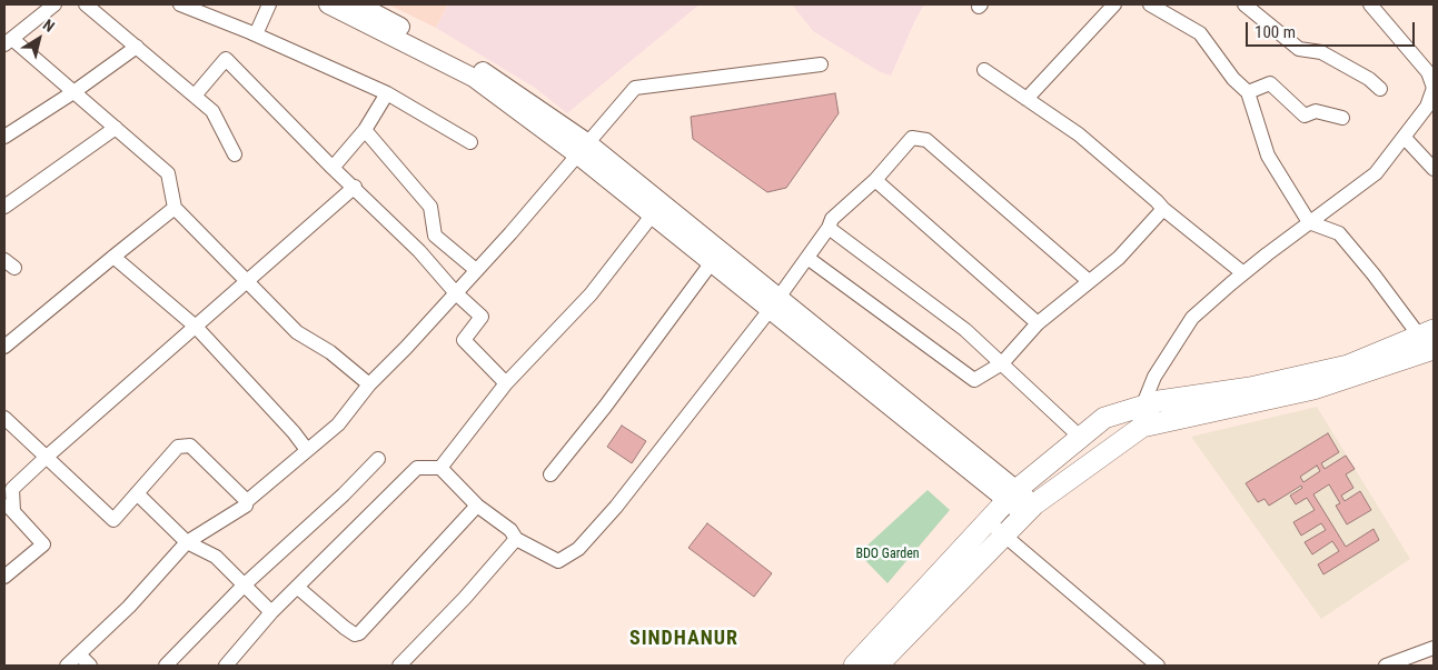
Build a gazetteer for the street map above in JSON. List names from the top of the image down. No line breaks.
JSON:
{"districts":["SINDHANUR"],"parks":["BDO Garden"],"scale_bar":"100 m","north":"top right"}
